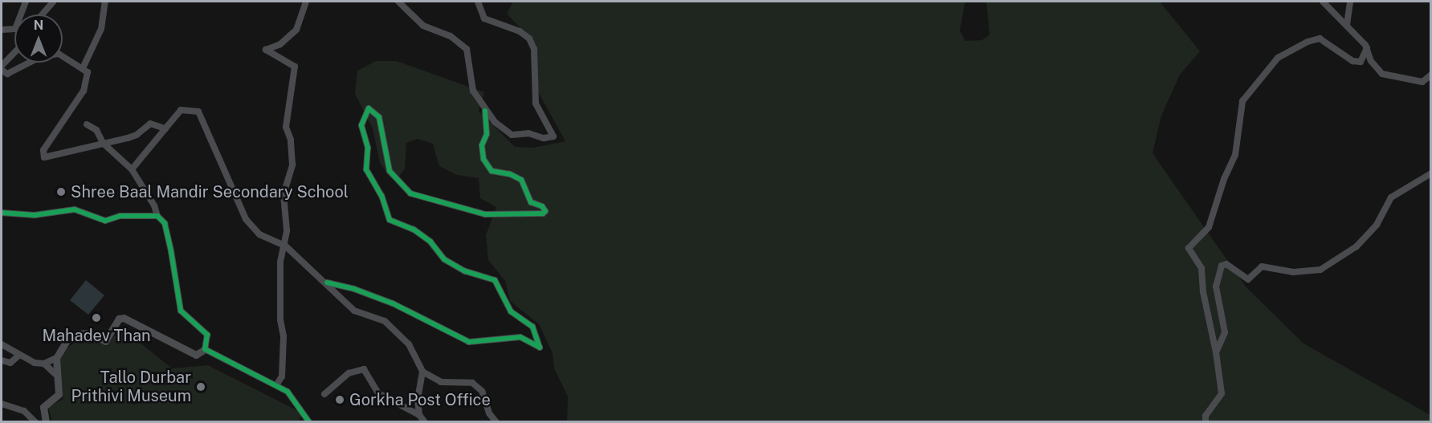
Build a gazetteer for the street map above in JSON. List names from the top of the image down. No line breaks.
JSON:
{"places":["Shree Baal Mandir Secondary School","Mahadev Than","Tallo Durbar Prithivi Museum","Gorkha Post Office"],"north":"top"}
